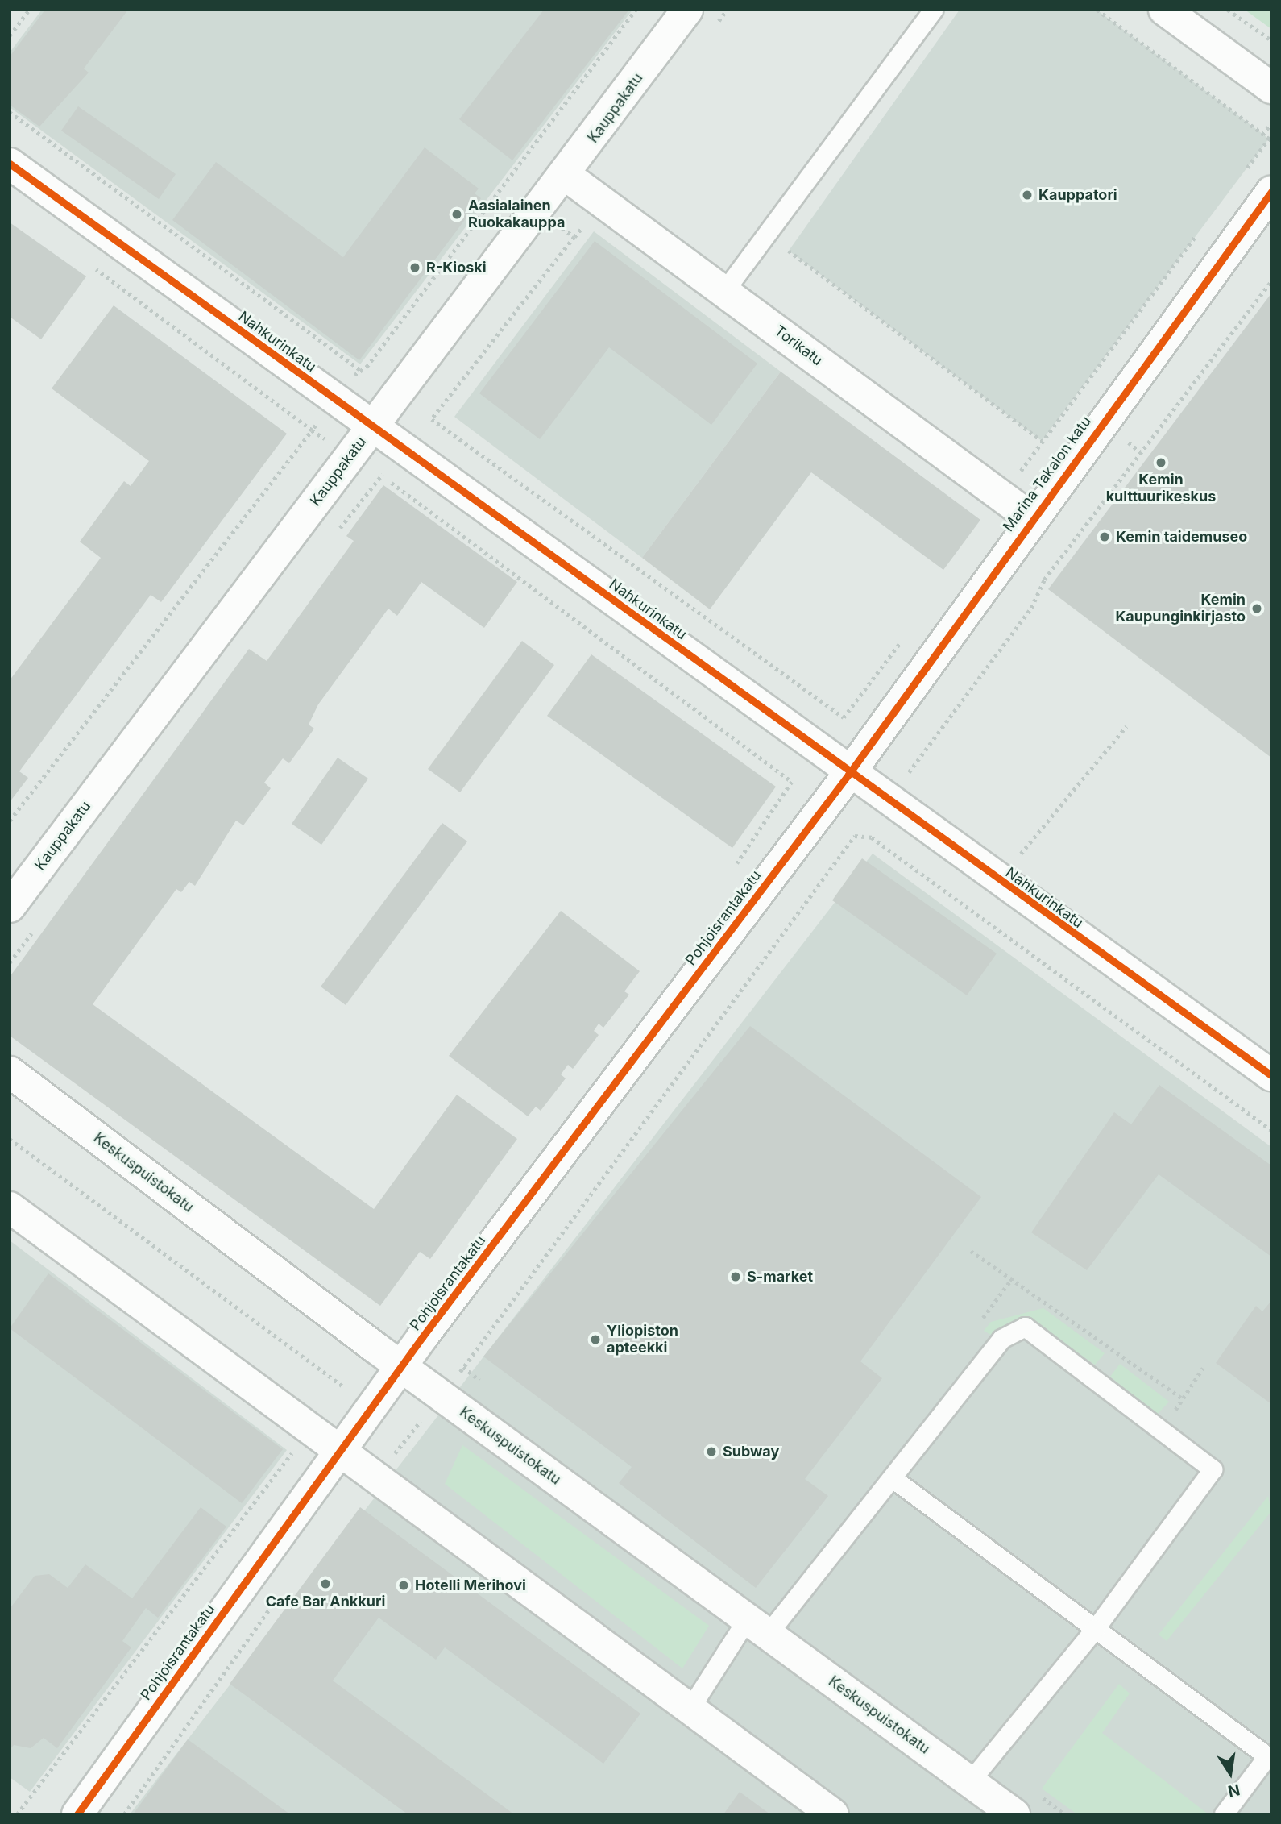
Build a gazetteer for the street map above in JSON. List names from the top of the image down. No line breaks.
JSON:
{"streets":{"street":["Kauppakatu","Nahkurinkatu","Torikatu","Marina Takalon katu","Pohjoisrantakatu","Keskuspuistokatu"]},"crossings":[["Kauppakatu","Nahkurinkatu"],["Kauppakatu","Torikatu"],["Nahkurinkatu","Marina Takalon katu"],["Nahkurinkatu","Pohjoisrantakatu"],["Torikatu","Marina Takalon katu"],["Marina Takalon katu","Pohjoisrantakatu"],["Pohjoisrantakatu","Keskuspuistokatu"]],"places":["Kauppatori","Aasialainen Ruokakauppa","R-Kioski","Kemin kulttuurikeskus","Kemin taidemuseo","Kemin Kaupunginkirjasto","S-market","Yliopiston apteekki","Subway","Cafe Bar Ankkuri","Hotelli Merihovi"],"north":"bottom"}
